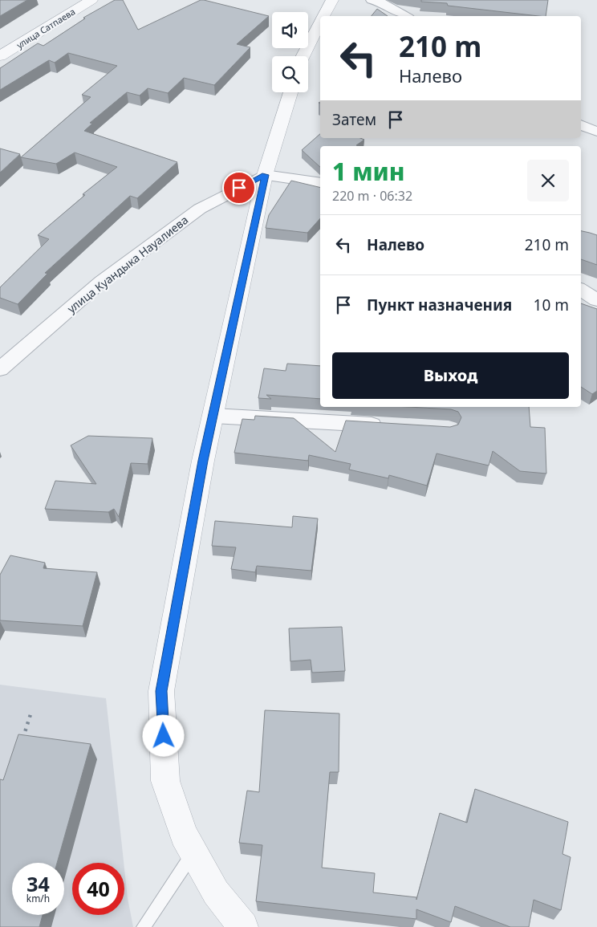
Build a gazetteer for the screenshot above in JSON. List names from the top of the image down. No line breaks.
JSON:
{"streets":{"street":["улица Сатпаева","улица Куандыка Науалиева"]},"page":{"turn":["210 m","Налево"],"then":"Затем","heading":["1 мин","220 m · 06:32"],"list":[{"name":"Налево","value":"210 m"},{"name":"Пункт назначения","value":"10 m"}],"buttons":"Выход","speed":"34 km/h","limit":"40"}}
